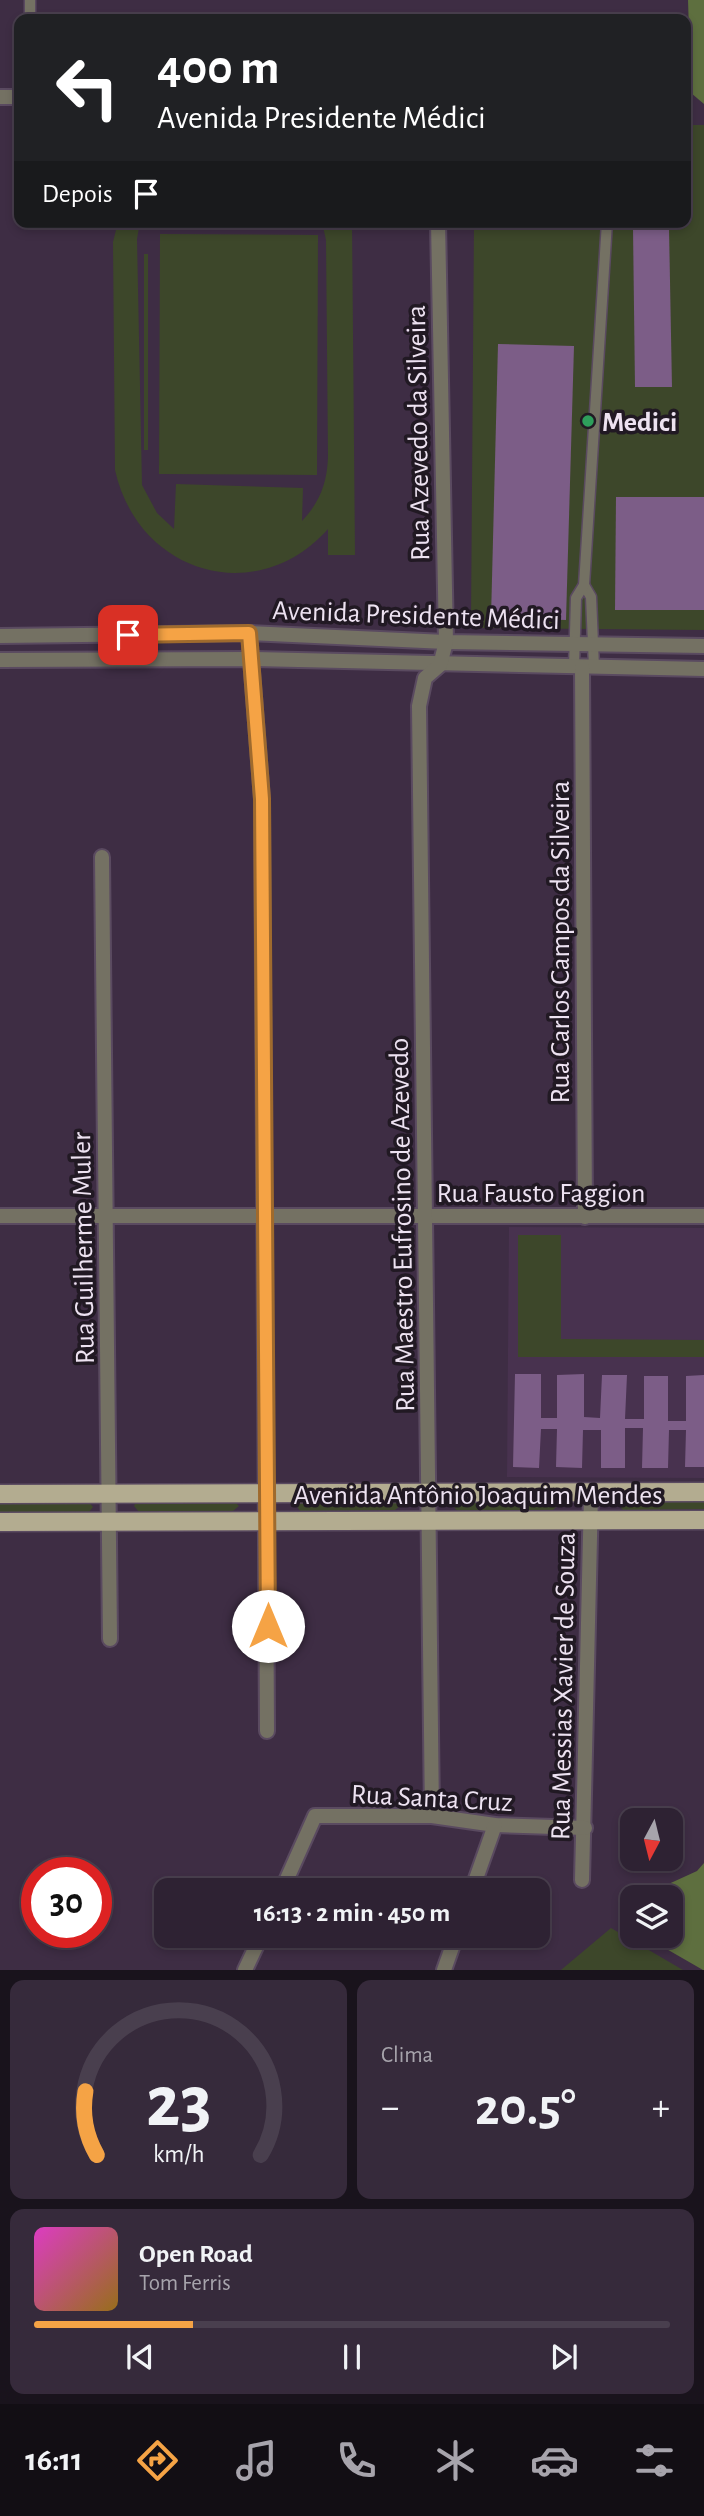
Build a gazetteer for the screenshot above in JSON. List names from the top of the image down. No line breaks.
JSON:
{"streets":{"main road":["Avenida Antônio Joaquim Mendes"],"street":["Rua Azevedo da Silveira","Avenida Presidente Médici","Rua Carlos Campos da Silveira","Rua Fausto Faggion","Rua Maestro Eufrosino de Azevedo","Rua Guilherme Muler","Rua Messias Xavier de Souza","Rua Santa Cruz"]},"crossings":[["Rua Azevedo da Silveira","Avenida Presidente Médici"],["Rua Azevedo da Silveira","Rua Maestro Eufrosino de Azevedo"],["Avenida Presidente Médici","Rua Carlos Campos da Silveira"],["Avenida Presidente Médici","Rua Maestro Eufrosino de Azevedo"],["Rua Carlos Campos da Silveira","Rua Fausto Faggion"],["Rua Fausto Faggion","Rua Maestro Eufrosino de Azevedo"],["Rua Fausto Faggion","Rua Guilherme Muler"],["Rua Maestro Eufrosino de Azevedo","Avenida Antônio Joaquim Mendes"],["Rua Maestro Eufrosino de Azevedo","Rua Santa Cruz"],["Rua Guilherme Muler","Avenida Antônio Joaquim Mendes"],["Avenida Antônio Joaquim Mendes","Rua Messias Xavier de Souza"],["Rua Messias Xavier de Souza","Rua Santa Cruz"]],"places":["Medici"],"north":"bottom","page":{"turn":["400 m","Avenida Presidente Médici"],"then":"Depois","limit":"30","trip":"16:13 · 2 min · 450 m","tile":"Clima","heat":["−","20.5°","+"],"song":["Open Road","Tom Ferris"],"tabs":"16:11","gauge":["23","km/h"]}}
